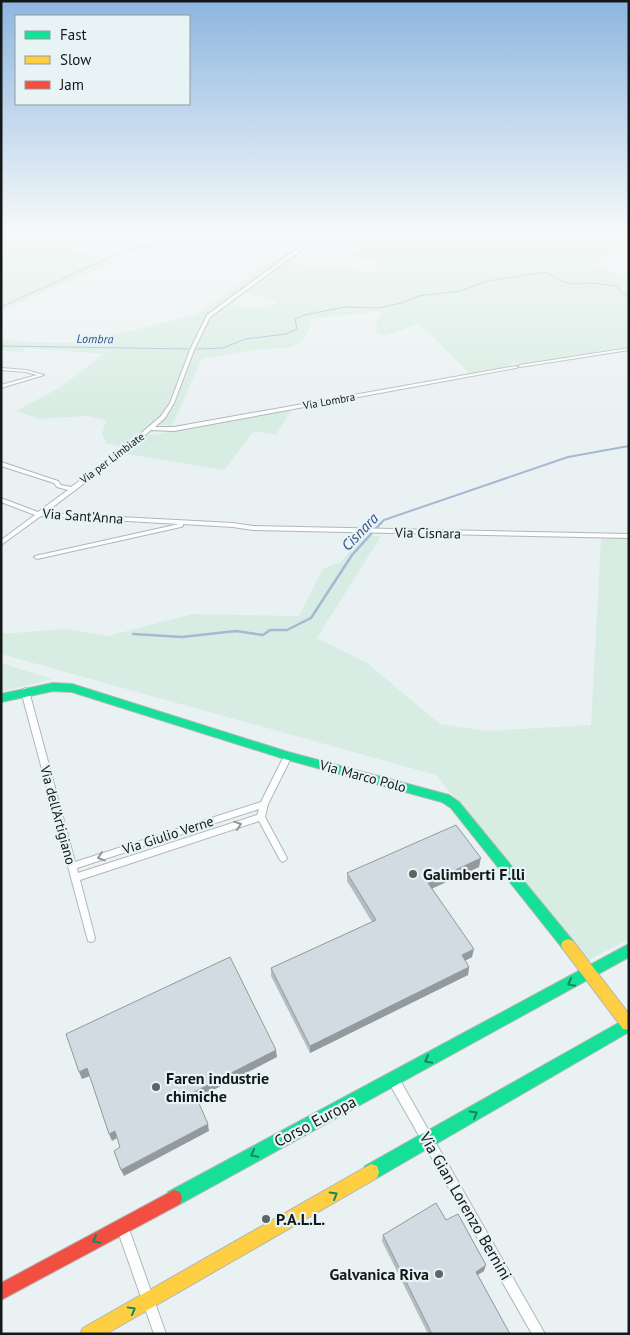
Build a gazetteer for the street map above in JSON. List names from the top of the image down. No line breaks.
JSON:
{"streets":{"street":["Via Lombra","Via per Limbiate","Via Sant'Anna","Via Cisnara","Via Marco Polo","Via dell'Artigiano","Via Giulio Verne","Corso Europa","Via Gian Lorenzo Bernini"]},"crossings":[["Via Lombra","Via per Limbiate"],["Via per Limbiate","Via Sant'Anna"],["Via Sant'Anna","Via Cisnara"],["Via Marco Polo","Via dell'Artigiano"],["Via Marco Polo","Corso Europa"],["Via dell'Artigiano","Via Giulio Verne"],["Corso Europa","Via Gian Lorenzo Bernini"]],"water":["Lombra","Cisnara"],"places":["Galimberti F.lli","Faren industrie chimiche","P.A.L.L.","Galvanica Riva"],"legend":["Fast","Slow","Jam"]}
